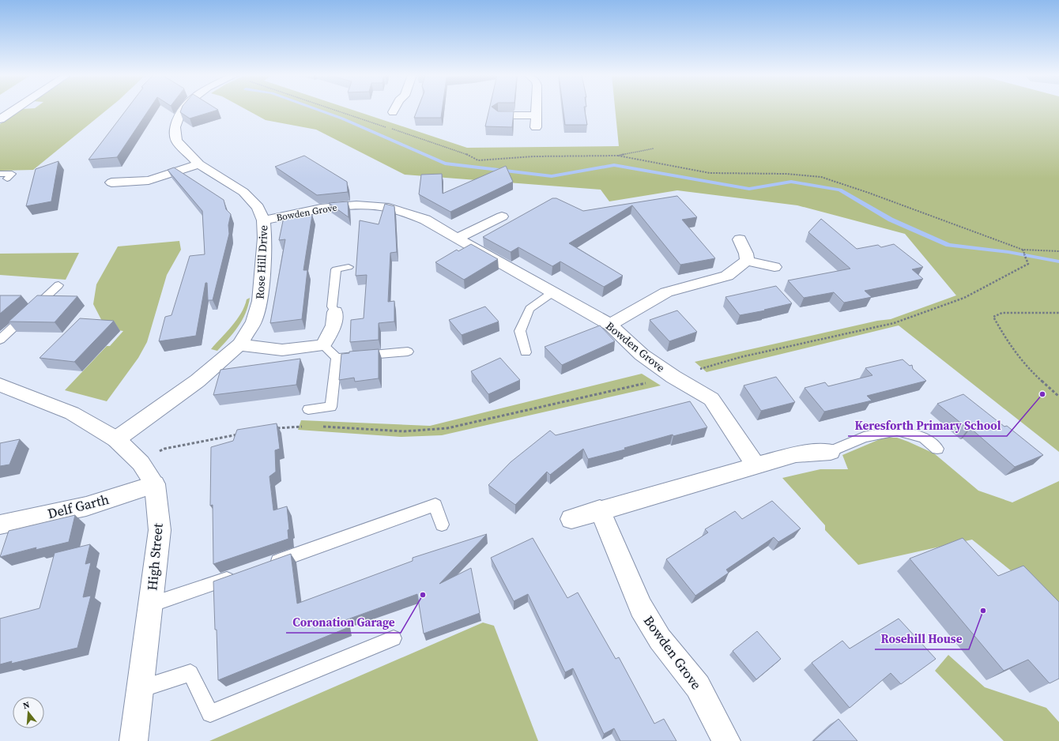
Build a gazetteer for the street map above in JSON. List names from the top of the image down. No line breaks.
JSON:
{"streets":{"street":["Bowden Grove","Rose Hill Drive","Delf Garth","High Street"]},"crossings":[["Bowden Grove","Rose Hill Drive"],["Rose Hill Drive","High Street"],["Delf Garth","High Street"]],"places":["Keresforth Primary School","Coronation Garage","Rosehill House"],"north":"top"}
